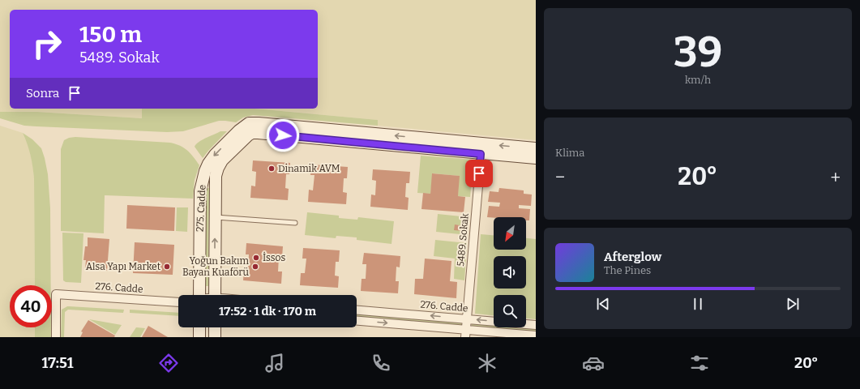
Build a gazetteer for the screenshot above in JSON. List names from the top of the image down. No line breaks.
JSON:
{"streets":{"street":["275. Cadde","5489. Sokak","276. Cadde"]},"crossings":[["275. Cadde","5489. Sokak"],["5489. Sokak","276. Cadde"]],"places":["Dinamik AVM","İssos","Alsa Yapı Market","Yoğun Bakım Bayan Kuaförü"],"north":"bottom left","page":{"tile":[["39","km/h"],"Klima"],"turn":["150 m","5489. Sokak"],"then":"Sonra","heat":["−","20°","+"],"song":["Afterglow","The Pines"],"limit":"40","trip":"17:52 · 1 dk · 170 m","tabs":["17:51","20°"]}}
